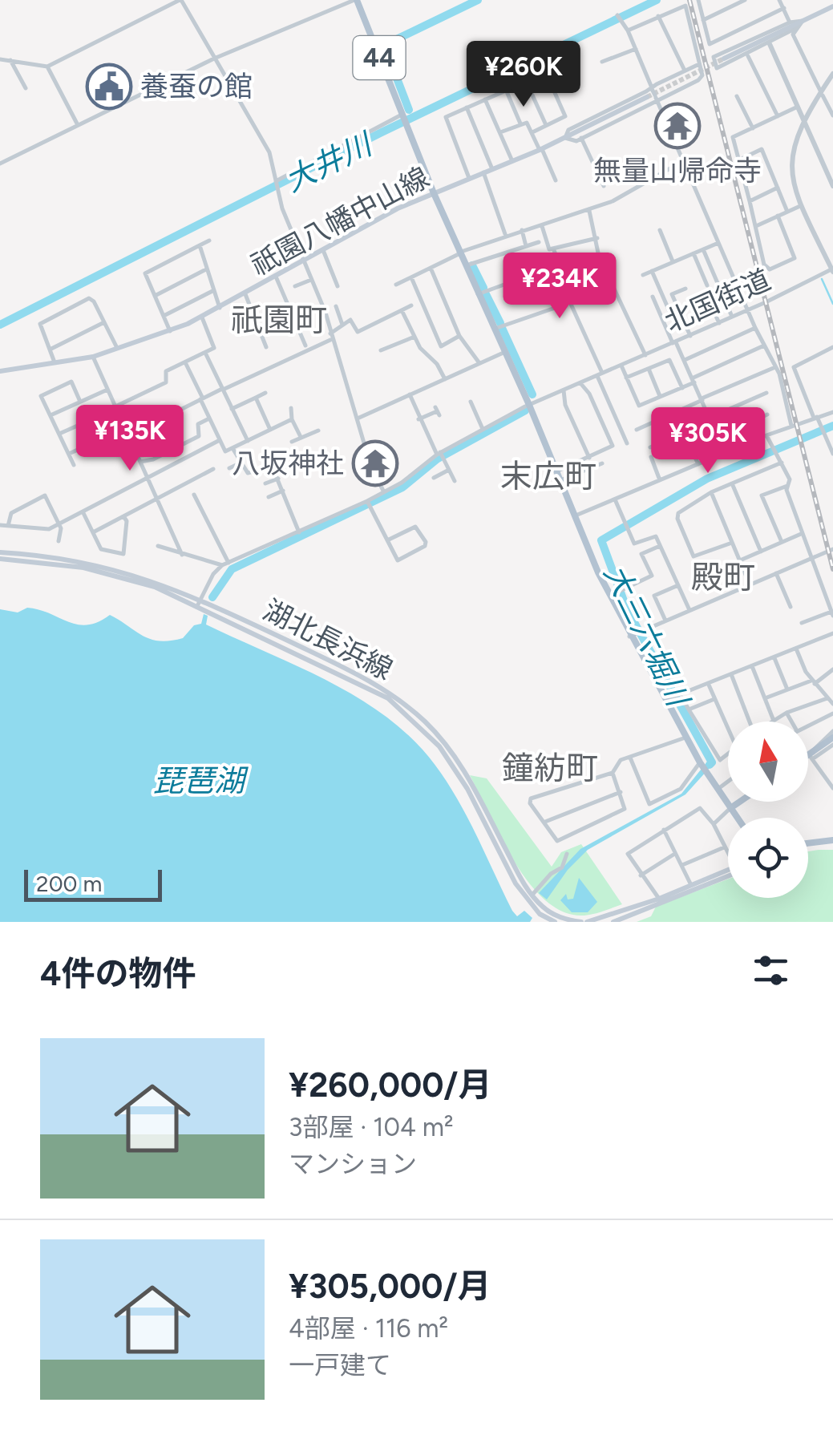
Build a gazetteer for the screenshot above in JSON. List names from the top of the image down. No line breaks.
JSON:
{"streets":{"main road":["44","祇園八幡中山線","湖北長浜線"],"street":["北国街道"]},"crossings":[["44","祇園八幡中山線"],["44","北国街道"]],"districts":["祇園町","末広町","殿町","鐘紡町"],"water":["大井川","大三六堀川","琵琶湖"],"places":{"public building":["養蚕の館"],"temple":["無量山帰命寺","八坂神社"]},"scale_bar":"200 m","north":"top","page":{"price":["¥260K","¥234K","¥135K","¥305K"],"scale":"200 m","heading":"4件の物件","list":[{"name":"¥260,000/月","note":"3部屋 · 104 m² · マンション"},{"name":"¥305,000/月","note":"4部屋 · 116 m² · 一戸建て"}]}}
